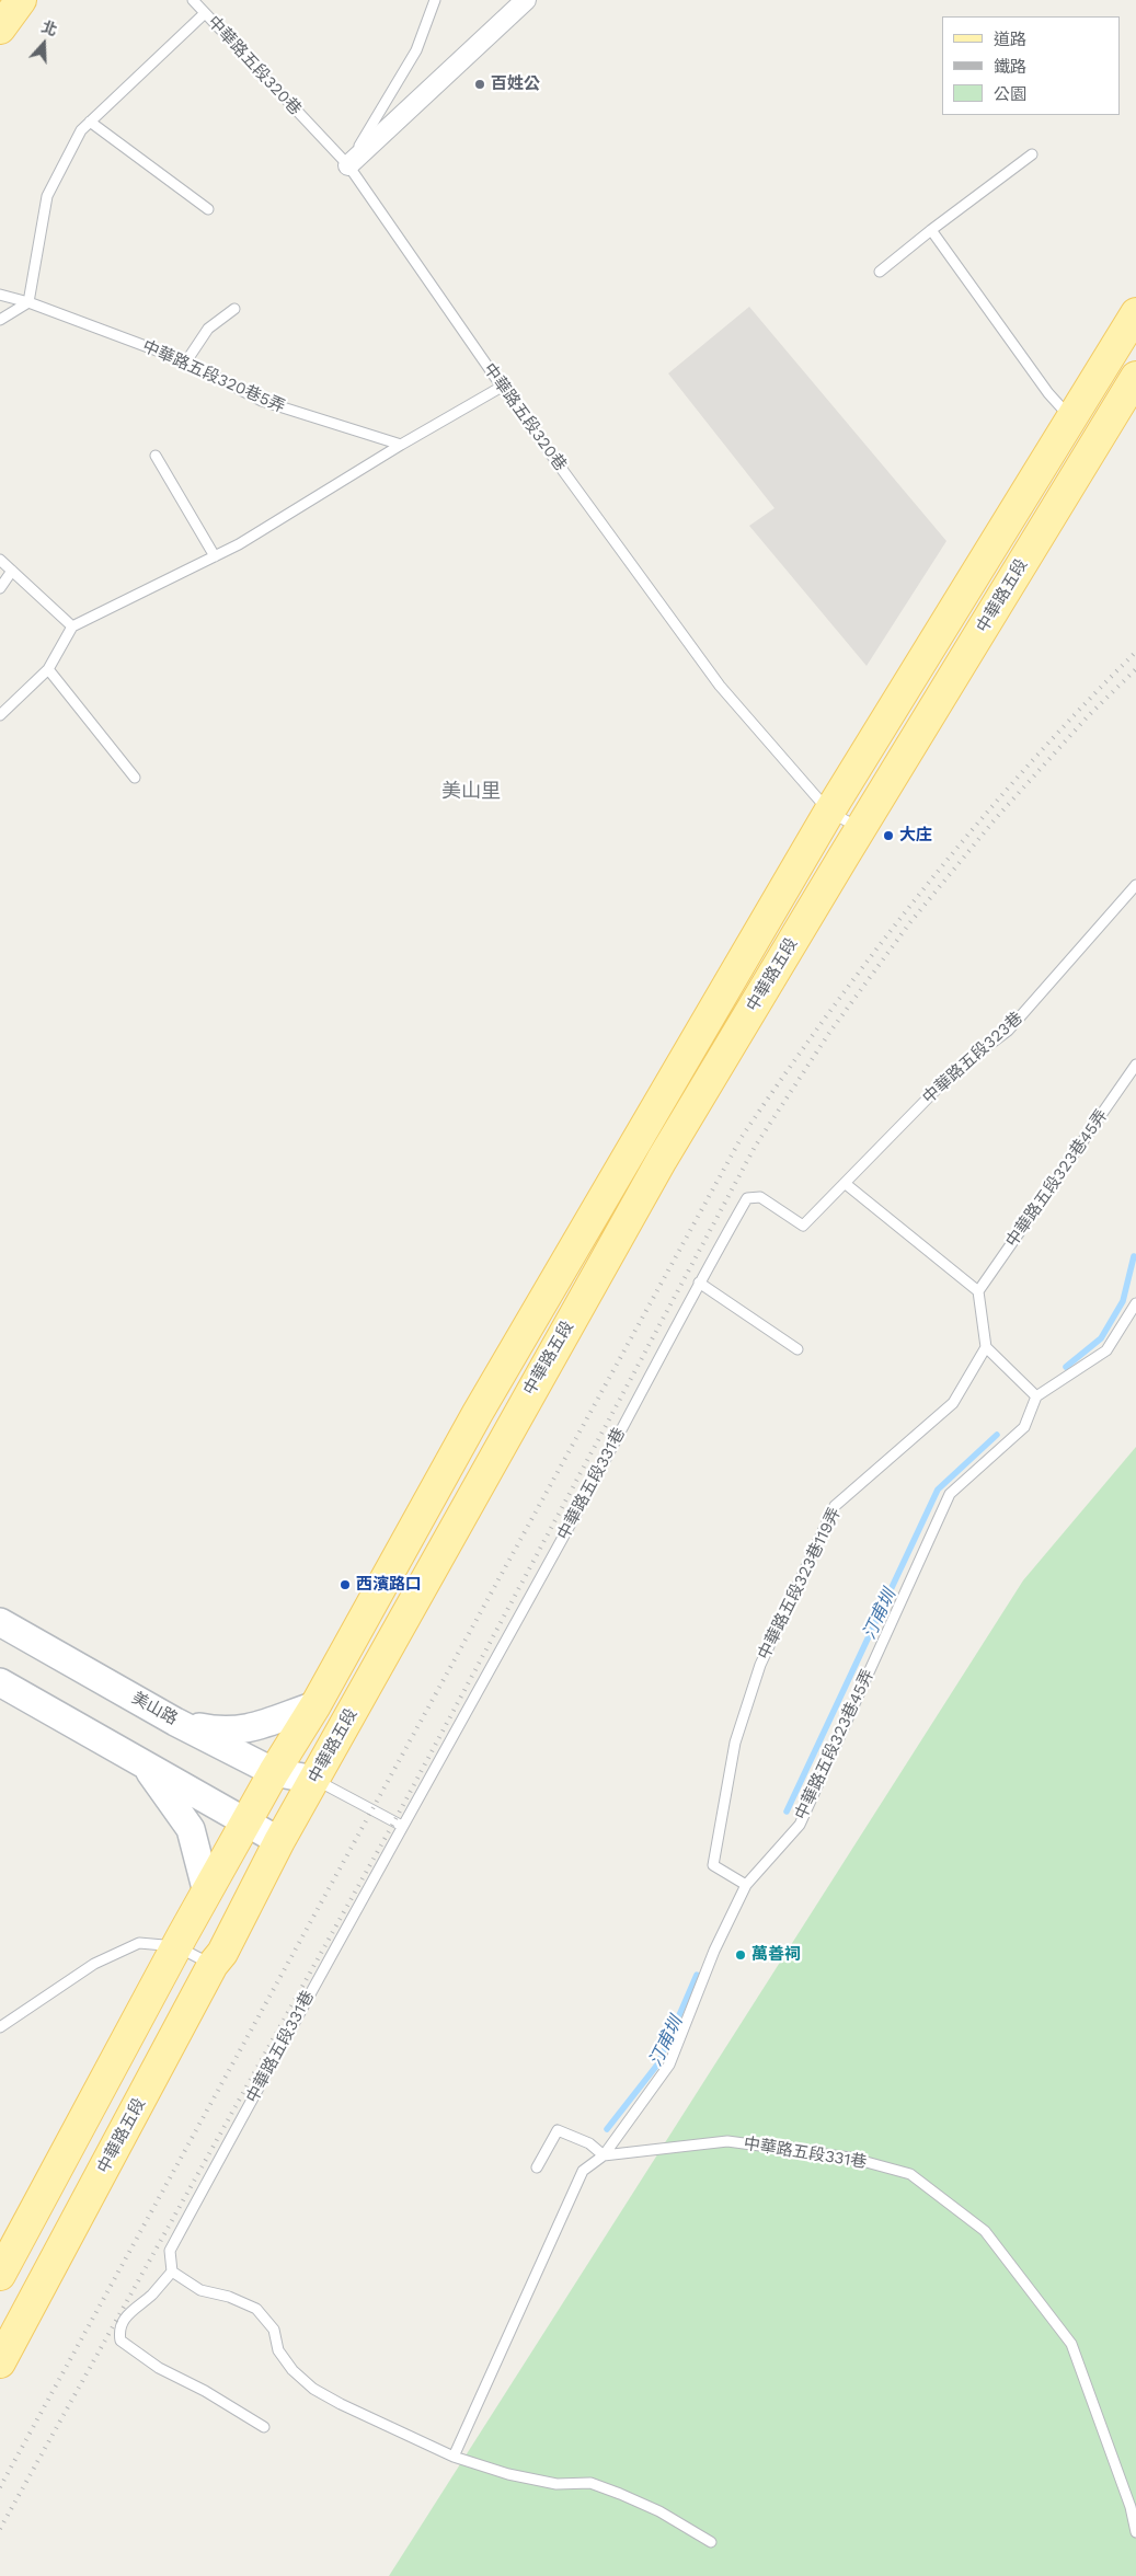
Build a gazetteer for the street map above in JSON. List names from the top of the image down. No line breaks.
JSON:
{"streets":{"main road":["中華路五段"],"street":["美山路"],"lane":["中華路五段320巷","中華路五段320巷5弄","中華路五段323巷","中華路五段323巷45弄","中華路五段331巷","中華路五段323巷119弄"]},"crossings":[["中華路五段320巷","中華路五段"],["中華路五段","美山路"],["中華路五段323巷","中華路五段331巷"],["中華路五段323巷45弄","中華路五段331巷"],["中華路五段323巷45弄","中華路五段323巷119弄"]],"districts":["美山里"],"water":["汀甫圳"],"places":["百姓公","大庄","西濱路口","萬善祠"],"legend":["道路","鐵路","公園"],"north":"top"}
